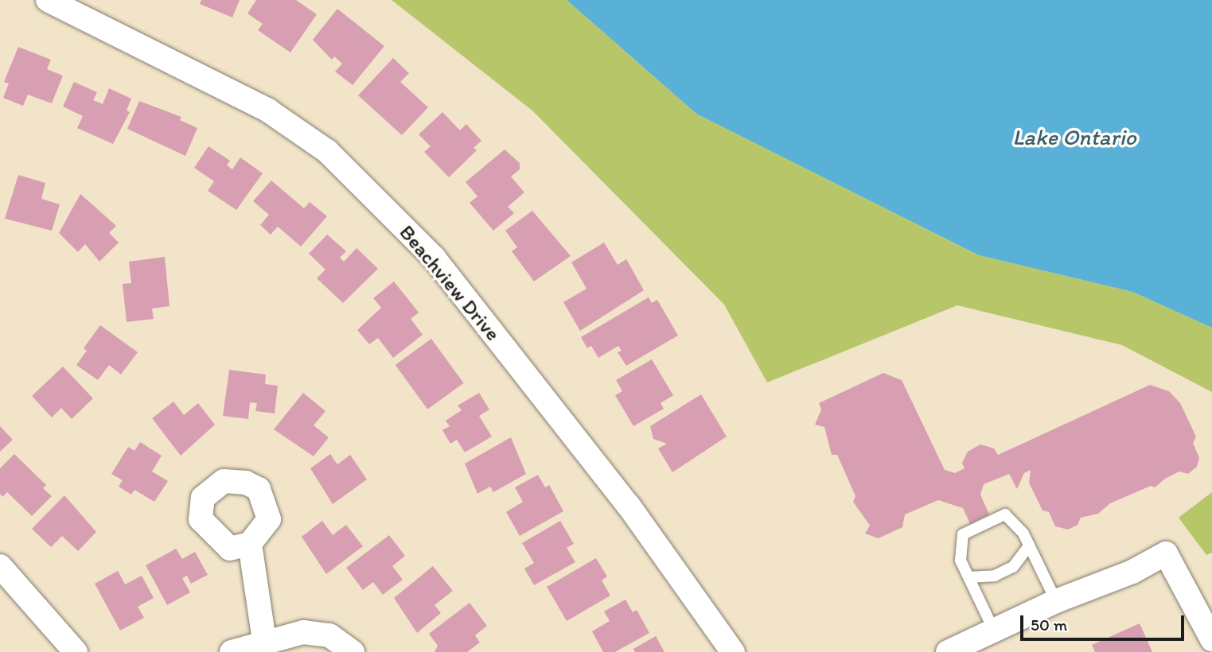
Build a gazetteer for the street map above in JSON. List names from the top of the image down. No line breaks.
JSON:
{"streets":{"street":["Beachview Drive"]},"water":["Lake Ontario"],"scale_bar":"50 m"}
